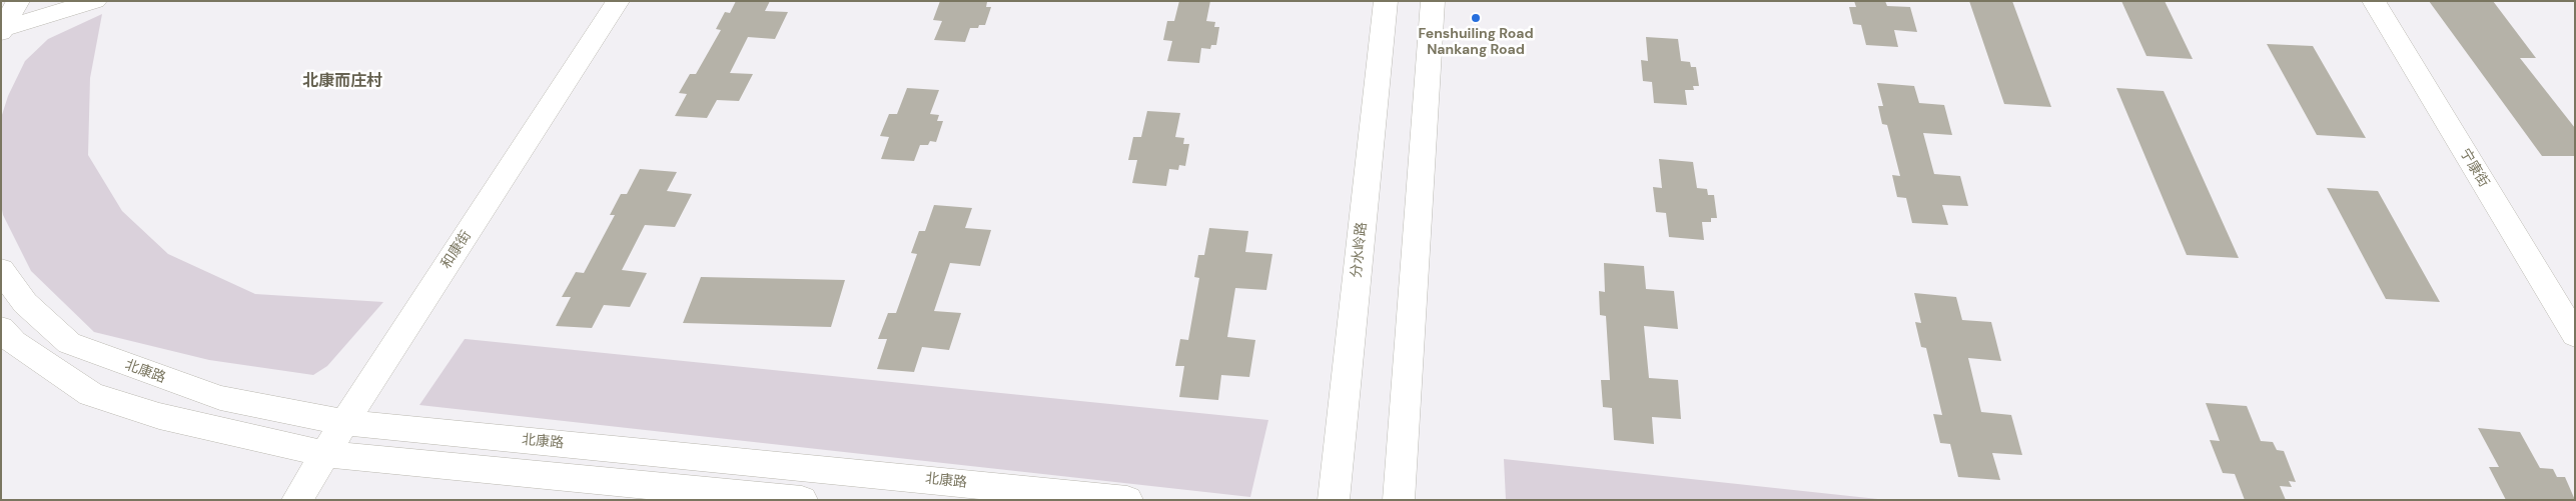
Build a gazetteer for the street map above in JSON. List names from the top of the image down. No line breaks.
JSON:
{"streets":{"main road":["宁康街","和康街","分水岭路","北康路"]},"crossings":[["和康街","北康路"]],"districts":["北康而庄村"],"places":["Fenshuiling Road Nankang Road"]}
